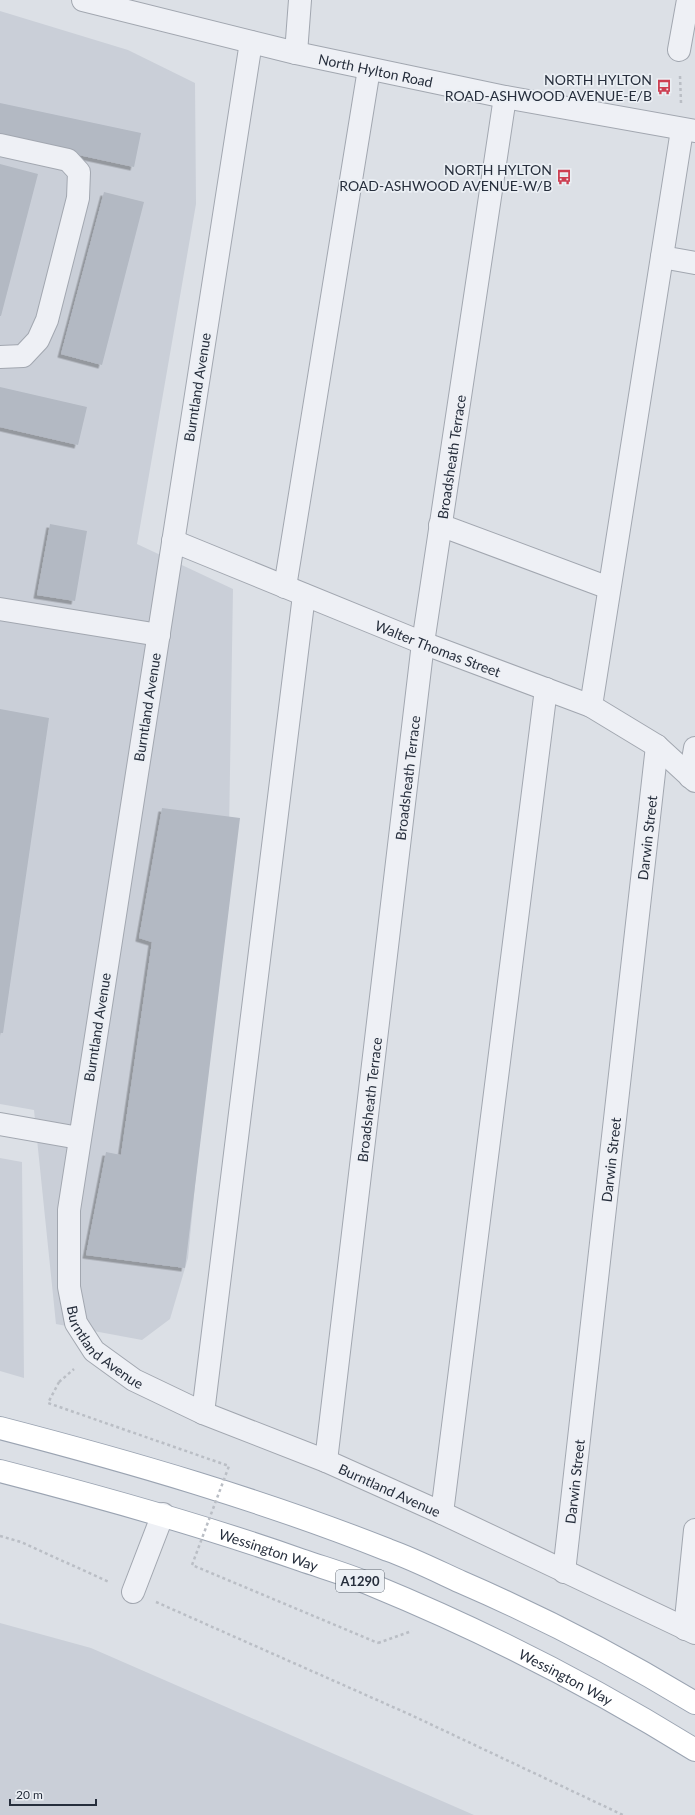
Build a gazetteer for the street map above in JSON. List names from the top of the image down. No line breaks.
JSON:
{"streets":{"main road":["Wessington Way","A1290"],"street":["North Hylton Road","Burntland Avenue","Broadsheath Terrace","Walter Thomas Street","Darwin Street"]},"crossings":[["North Hylton Road","Burntland Avenue"],["North Hylton Road","Broadsheath Terrace"],["Burntland Avenue","Broadsheath Terrace"],["Burntland Avenue","Walter Thomas Street"],["Burntland Avenue","Darwin Street"],["Broadsheath Terrace","Walter Thomas Street"],["Walter Thomas Street","Darwin Street"]],"places":{"bus stop":["NORTH HYLTON ROAD-ASHWOOD AVENUE-E/B","NORTH HYLTON ROAD-ASHWOOD AVENUE-W/B"]},"scale_bar":"20 m"}
